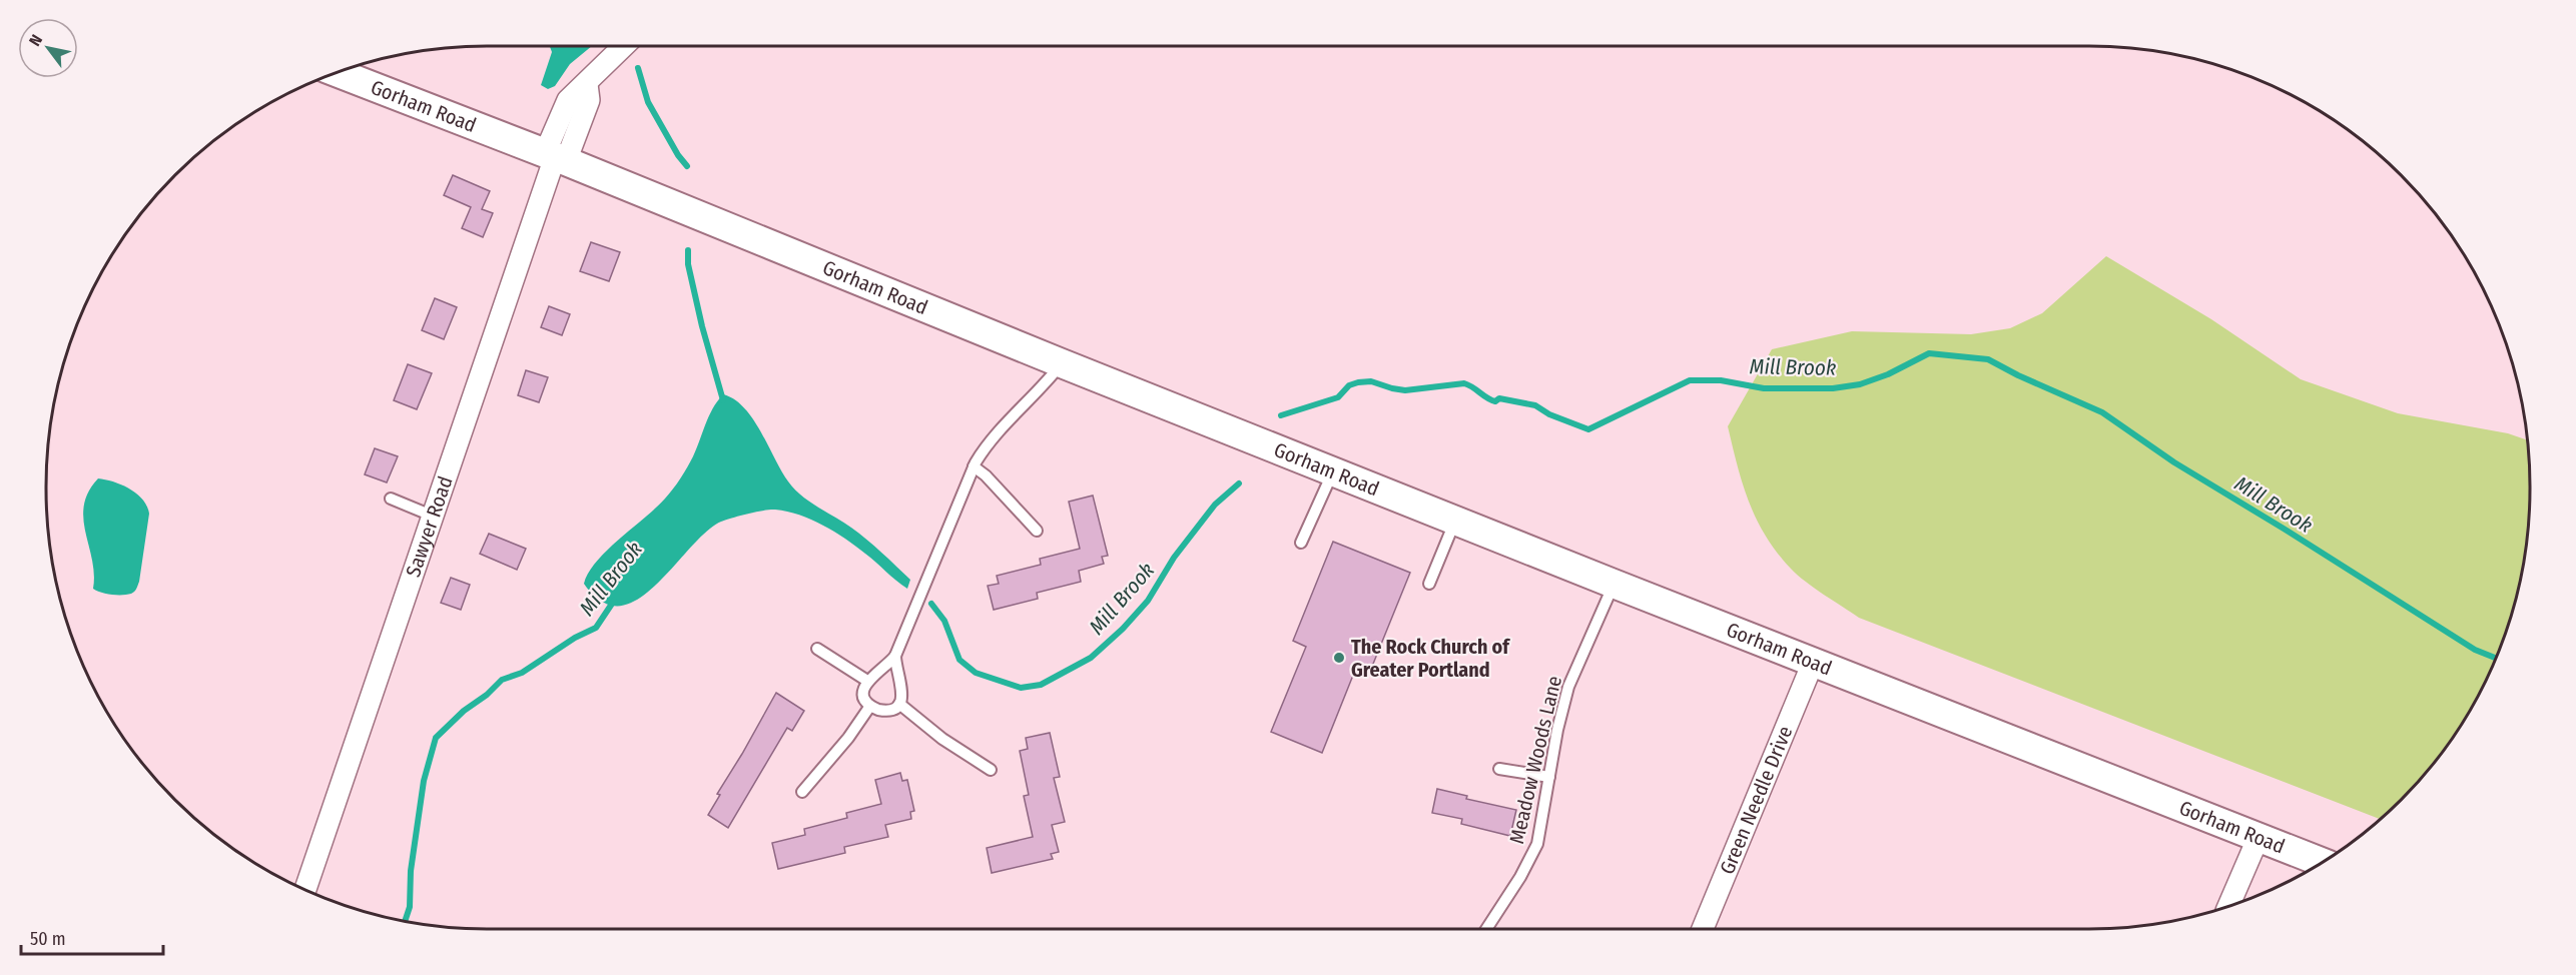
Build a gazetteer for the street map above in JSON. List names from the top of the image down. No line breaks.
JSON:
{"streets":{"main road":["Gorham Road"],"street":["Sawyer Road","Green Needle Drive"],"lane":["Meadow Woods Lane"]},"crossings":[["Gorham Road","Sawyer Road"],["Gorham Road","Meadow Woods Lane"],["Gorham Road","Green Needle Drive"]],"water":["Mill Brook"],"places":["The Rock Church of Greater Portland"],"scale_bar":"50 m","north":"top left"}
